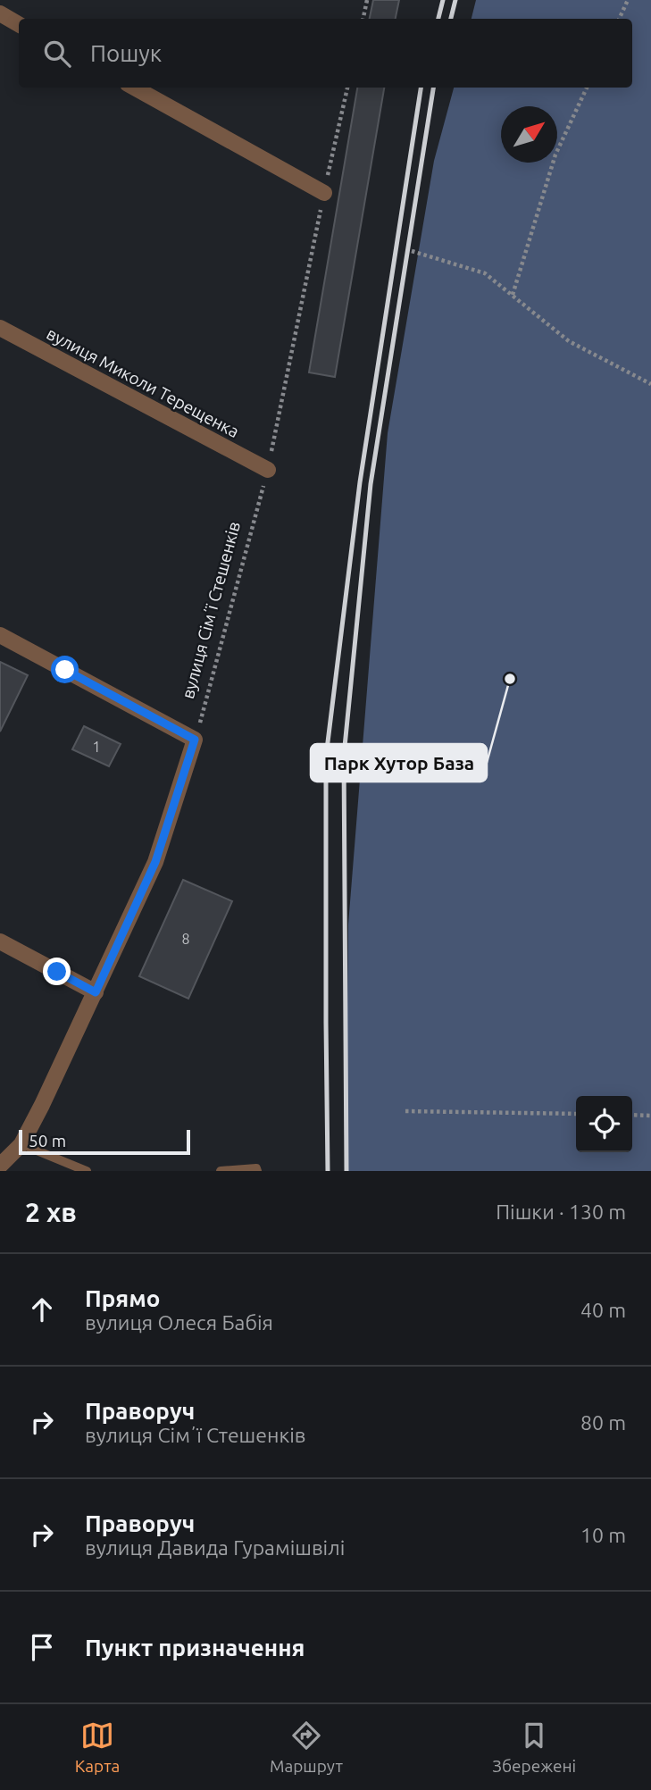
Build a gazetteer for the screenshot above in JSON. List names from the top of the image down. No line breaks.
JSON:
{"streets":{"street":["вулиця Миколи Терещенка"],"path":["вулиця Сімʼї Стешенків"]},"crossings":[["вулиця Миколи Терещенка","вулиця Сімʼї Стешенків"]],"places":["Парк Хутор База"],"house_numbers":["1","8"],"scale_bar":"50 m","north":"top right","page":{"search":"Пошук","scale":"50 m","heading":["2 хв","Пішки · 130 m"],"list":[["Прямо","вулиця Олеся Бабія","40 m"],["Праворуч","вулиця Сімʼї Стешенків","80 m"],["Праворуч","вулиця Давида Гурамішвілі","10 m"],"Пункт призначення"],"nav":["Карта","Маршрут","Збережені"]}}
